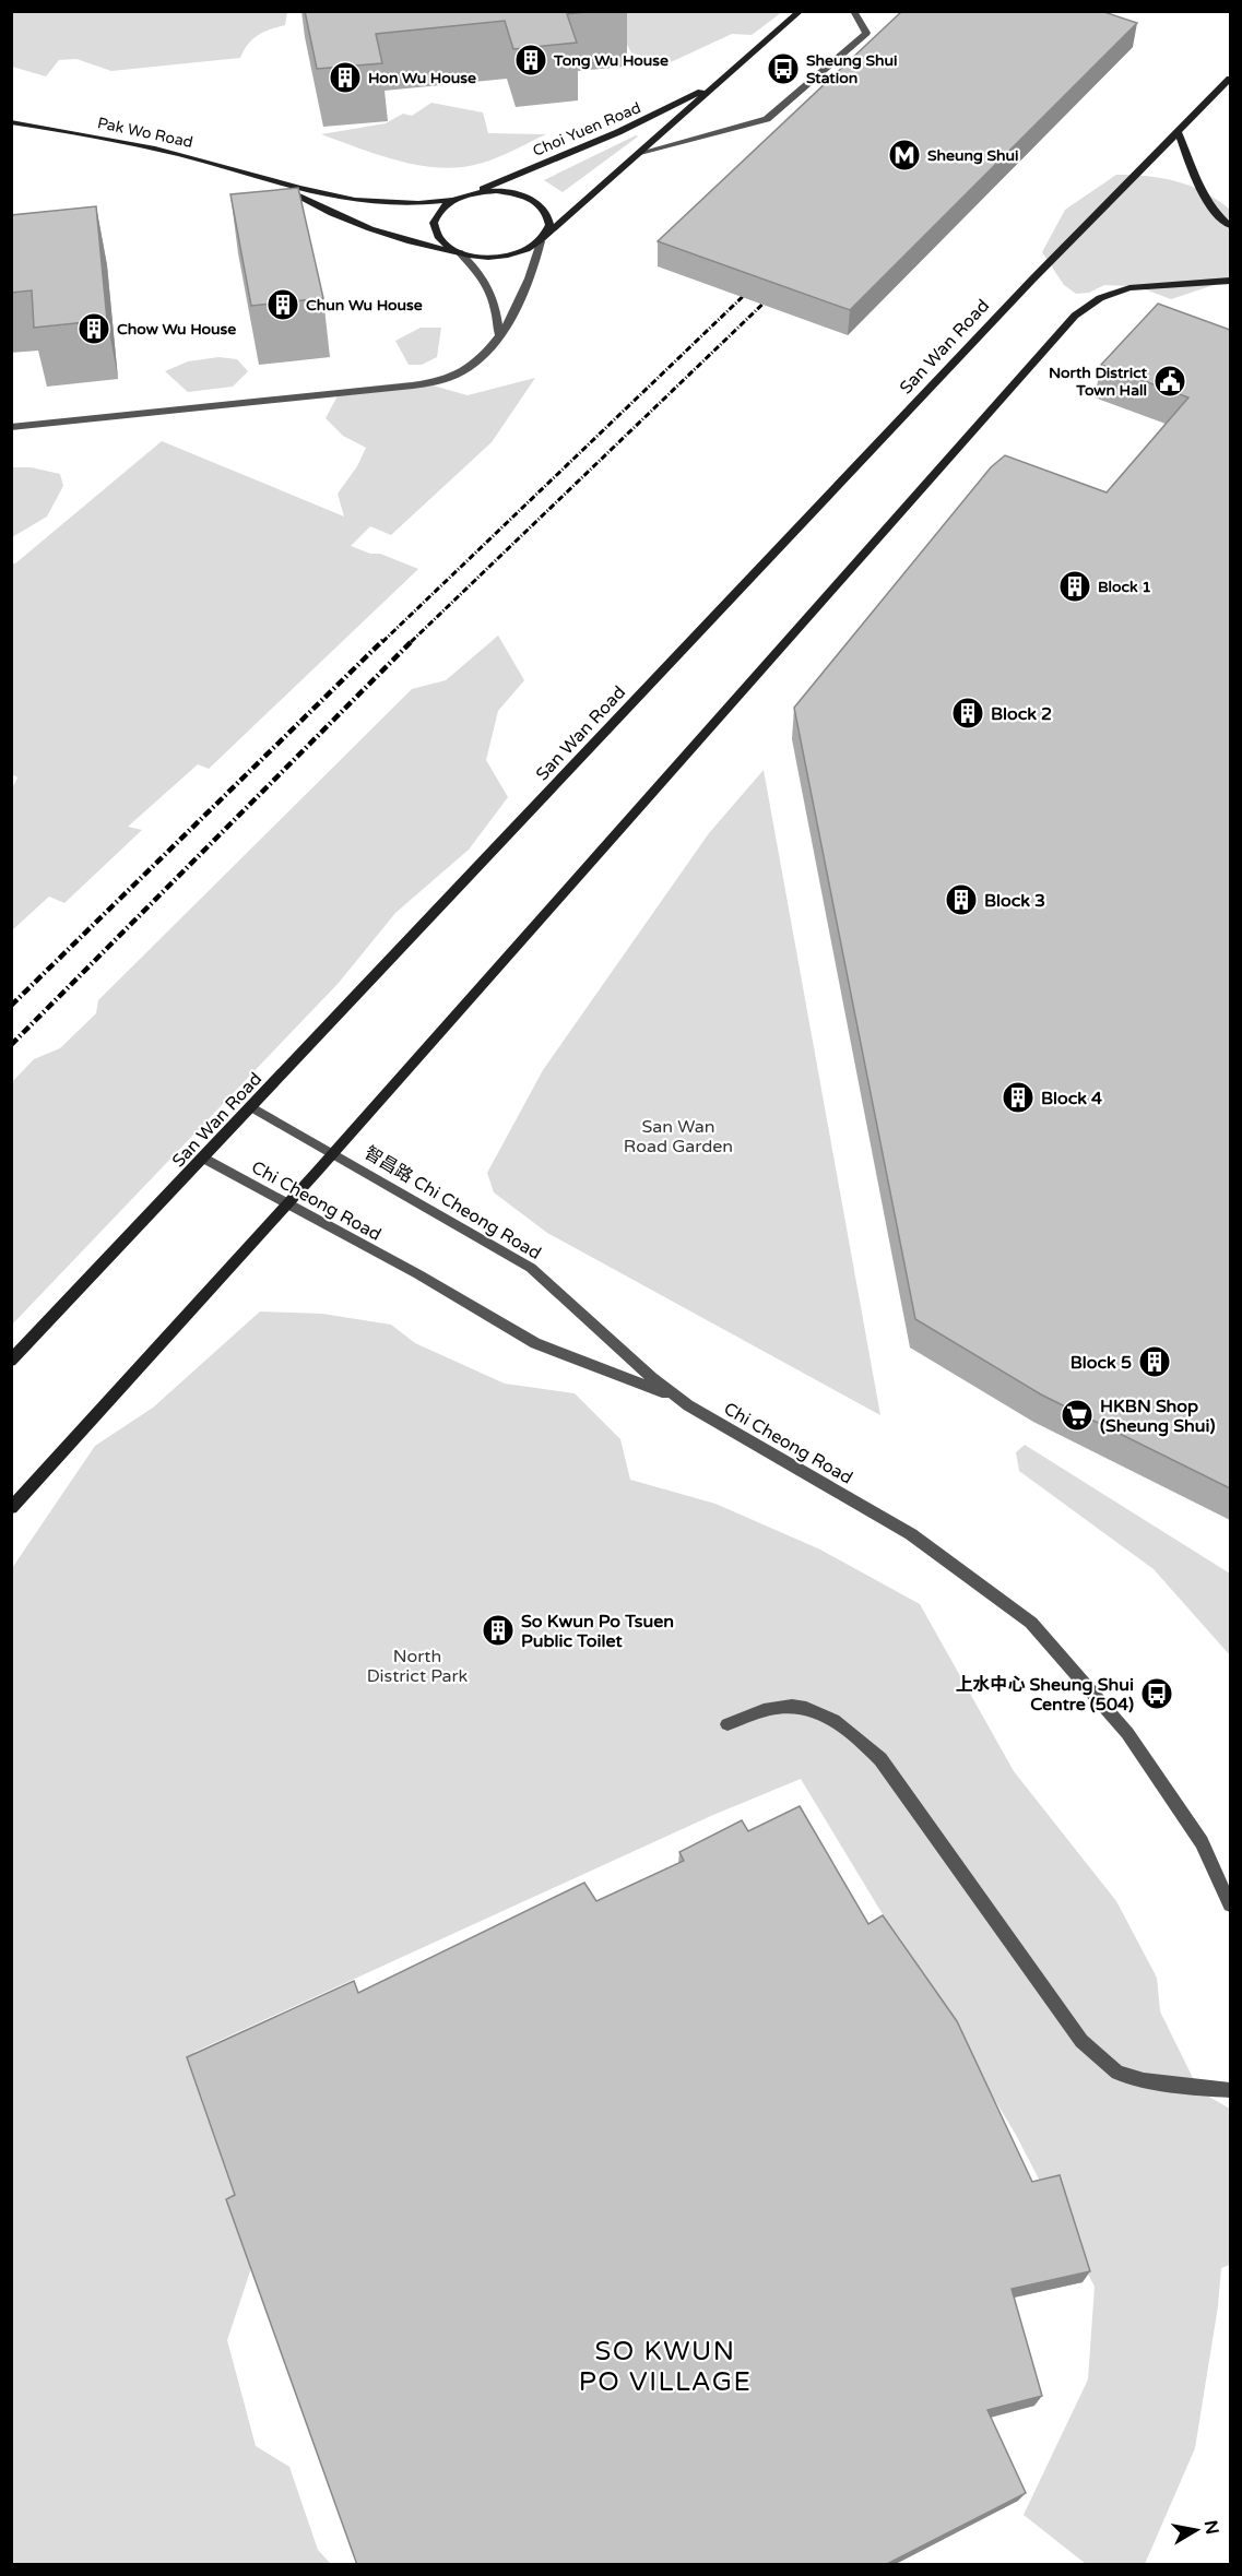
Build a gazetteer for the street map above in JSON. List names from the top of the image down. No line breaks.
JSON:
{"streets":{"street":["Choi Yuen Road","Pak Wo Road","San Wan Road","Chi Cheong Road","智昌路 Chi Cheong Road"]},"crossings":[["Choi Yuen Road","Pak Wo Road"],["San Wan Road","Chi Cheong Road"],["San Wan Road","智昌路 Chi Cheong Road"],["Chi Cheong Road","智昌路 Chi Cheong Road"]],"districts":["SO KWUN PO VILLAGE"],"parks":["San Wan Road Garden","North District Park"],"places":{"building":["Tong Wu House","Hon Wu House","Chun Wu House","Chow Wu House","Block 1","Block 2","Block 3","Block 4","Block 5","So Kwun Po Tsuen Public Toilet"],"bus stop":["Sheung Shui Station","上水中心 Sheung Shui Centre (504)"],"metro station":["Sheung Shui"],"public building":["North District Town Hall"],"supermarket":["HKBN Shop (Sheung Shui)"]},"north":"right"}
